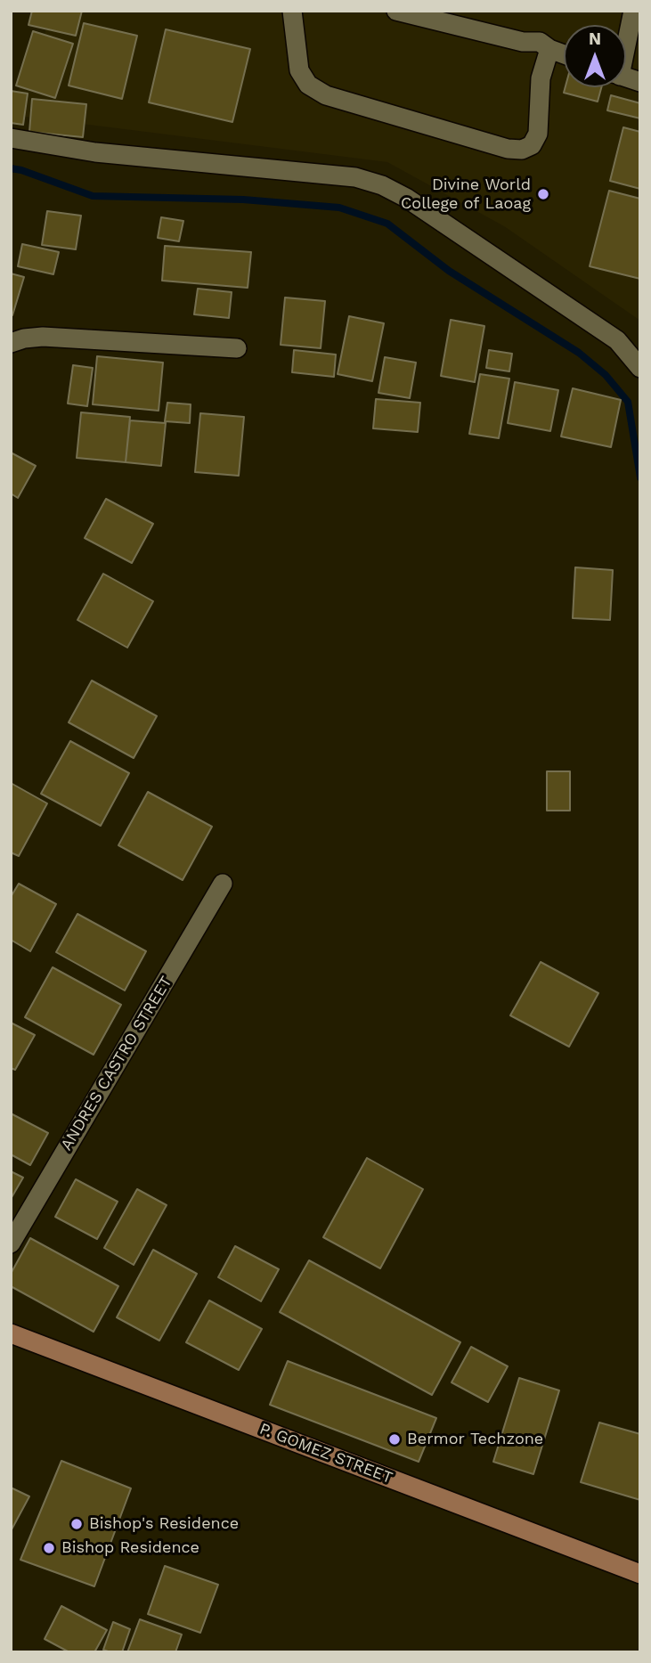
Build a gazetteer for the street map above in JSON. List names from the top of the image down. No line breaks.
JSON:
{"streets":{"main road":["P. GOMEZ STREET"],"street":["ANDRES CASTRO STREET"]},"places":["Divine World College of Laoag","Bermor Techzone","Bishop's Residence","Bishop Residence"],"north":"top"}
